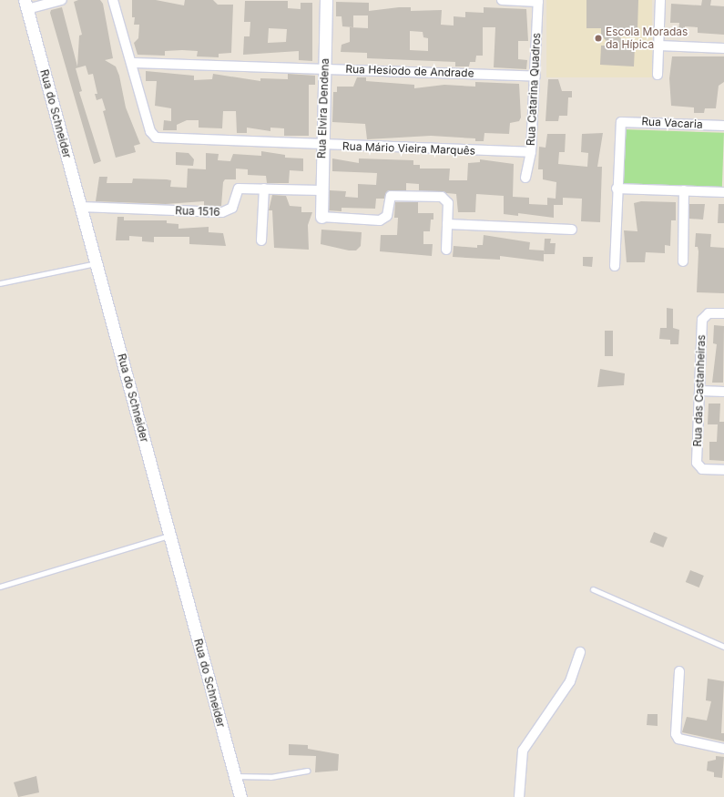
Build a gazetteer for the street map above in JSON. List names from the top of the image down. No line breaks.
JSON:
{"streets":{"street":["Rua Hesiodo de Andrade","Rua Catarina Quadros","Rua Elvira Dendena","Rua do Schneider","Rua Vacaria","Rua Mário Vieira Marquês","Rua 1516","Rua das Castanheiras"]},"crossings":[["Rua Hesiodo de Andrade","Rua Catarina Quadros"],["Rua Hesiodo de Andrade","Rua Elvira Dendena"],["Rua Hesiodo de Andrade","Rua Mário Vieira Marquês"],["Rua Catarina Quadros","Rua Mário Vieira Marquês"],["Rua Elvira Dendena","Rua Mário Vieira Marquês"],["Rua Elvira Dendena","Rua 1516"],["Rua do Schneider","Rua 1516"]],"places":["Escola Moradas da Hípica"]}
